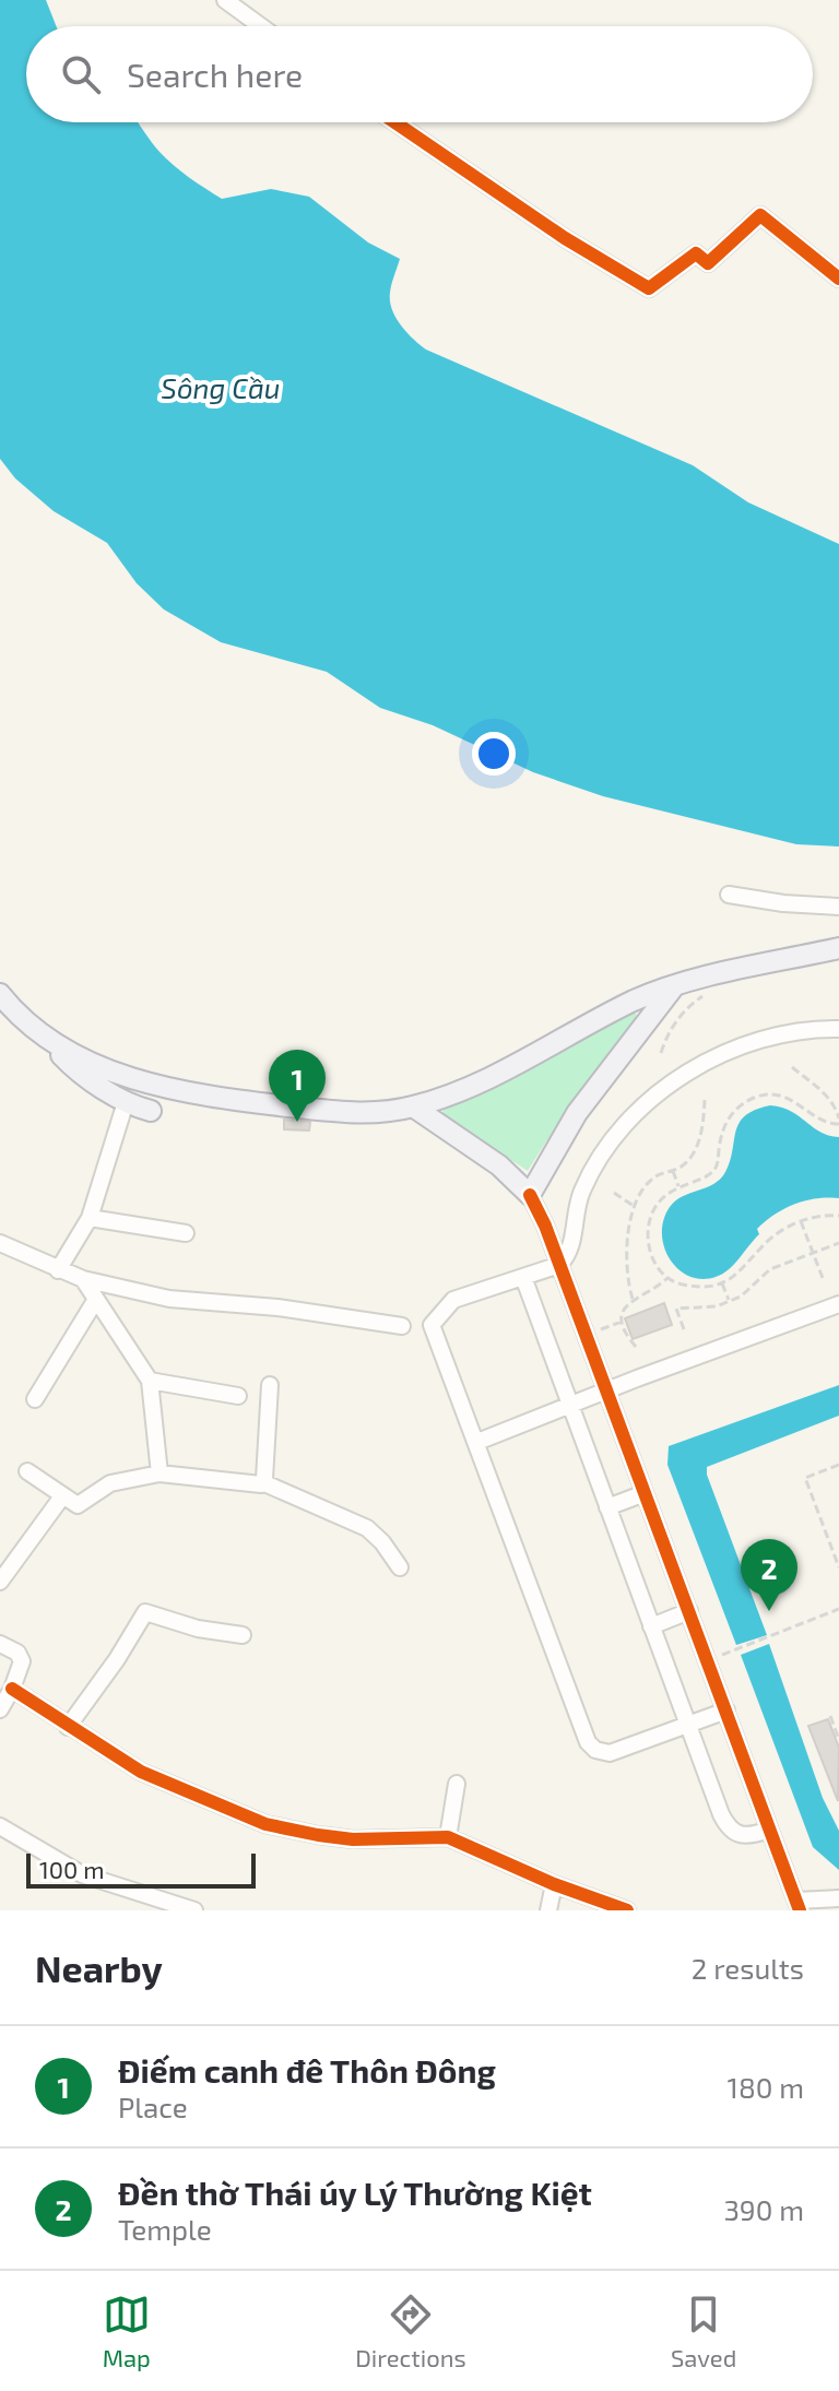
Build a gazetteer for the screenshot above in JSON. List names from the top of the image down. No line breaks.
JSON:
{"water":["Sông Cầu"],"scale_bar":"100 m","page":{"search":"Search here","pins":["1","2"],"scale":"100 m","heading":["Nearby","2 results"],"list":[{"mark":"1","name":"Điếm canh đê Thôn Đông","note":"Place","value":"180 m"},{"mark":"2","name":"Đền thờ Thái úy Lý Thường Kiệt","note":"Temple","value":"390 m"}],"nav":["Map","Directions","Saved"]}}
